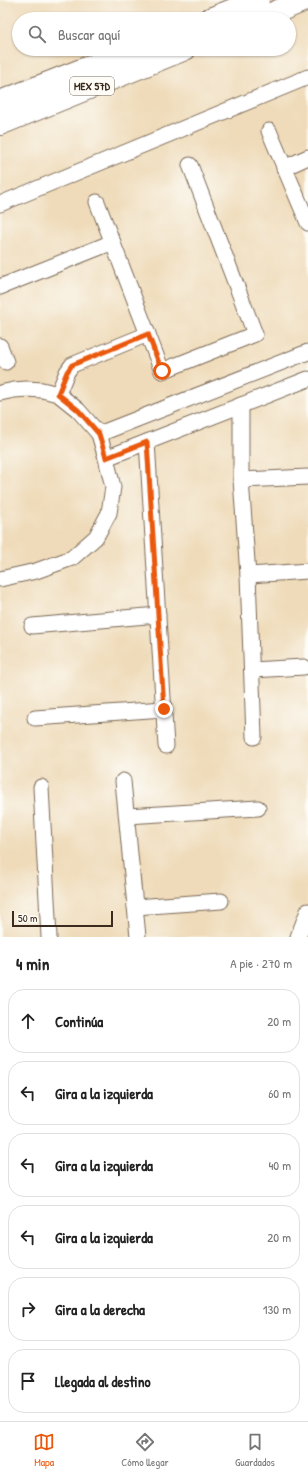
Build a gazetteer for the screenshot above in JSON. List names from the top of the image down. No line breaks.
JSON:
{"streets":{"highway":["MEX 57D"]},"scale_bar":"50 m","page":{"search":"Buscar aquí","scale":"50 m","heading":["4 min","A pie · 270 m"],"list":[["Continúa","20 m"],["Gira a la izquierda","60 m"],["Gira a la izquierda","40 m"],["Gira a la izquierda","20 m"],["Gira a la derecha","130 m"],"Llegada al destino"],"nav":["Mapa","Cómo llegar","Guardados"]}}
